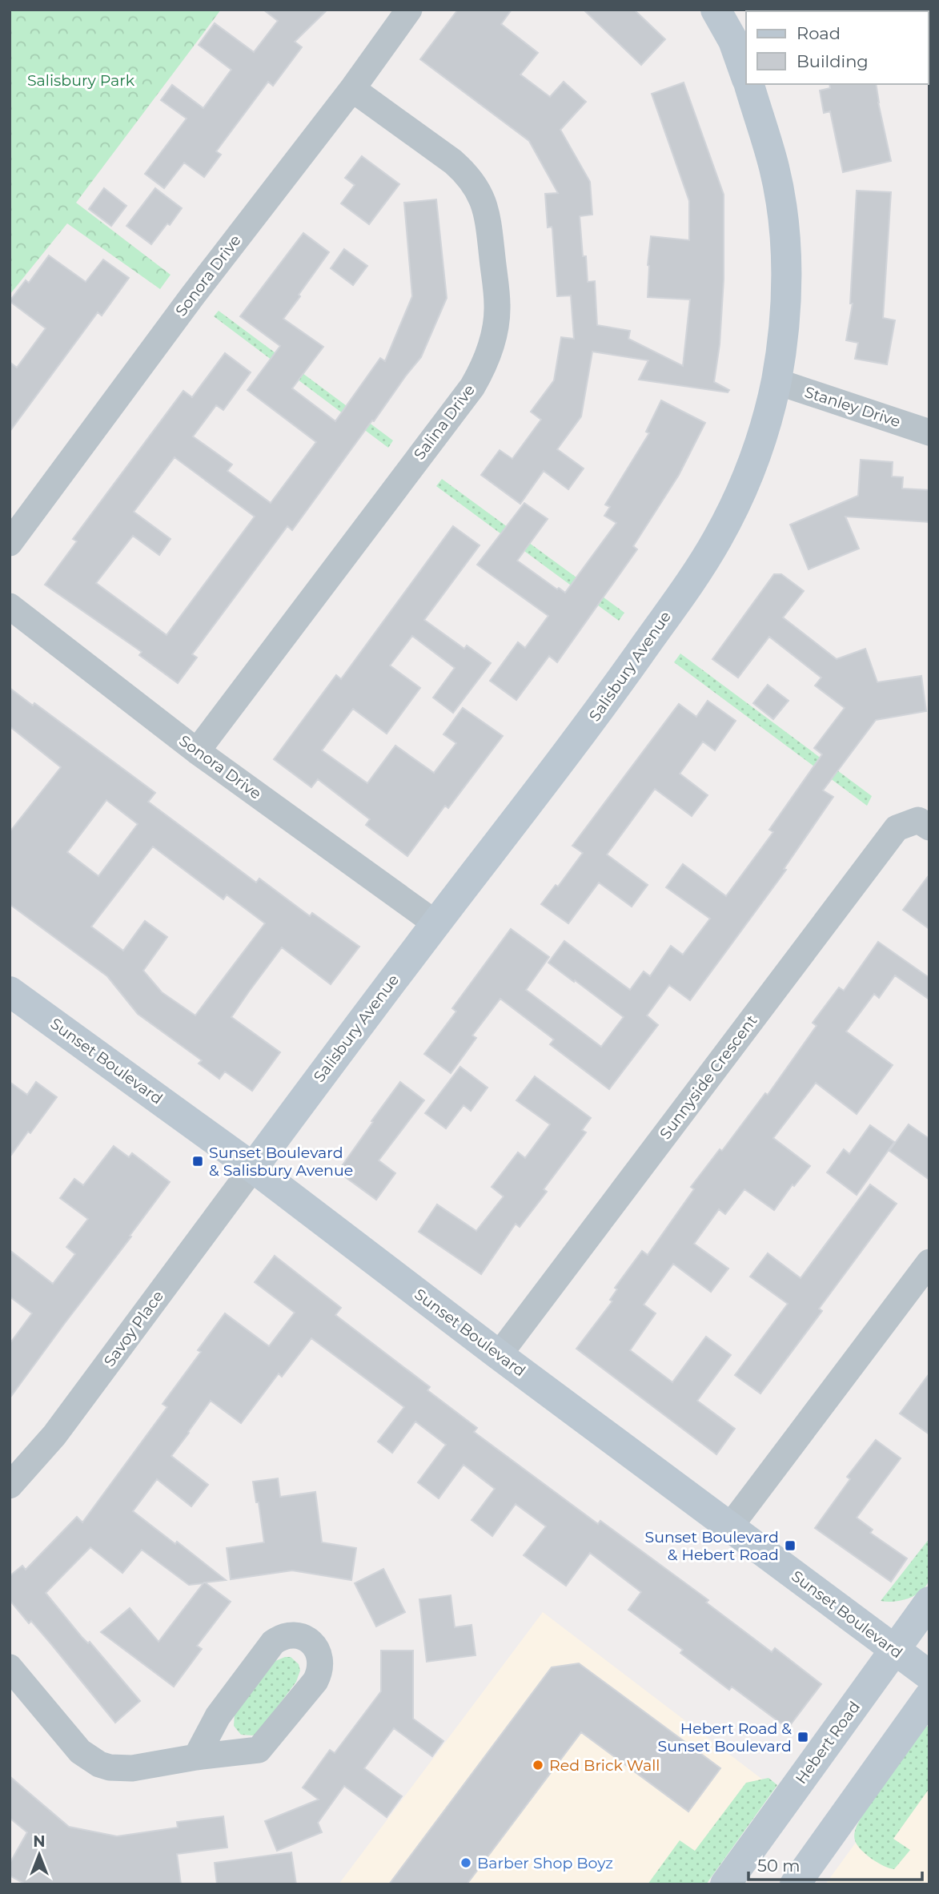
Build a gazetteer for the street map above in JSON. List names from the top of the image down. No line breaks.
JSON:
{"streets":{"street":["Sonora Drive","Stanley Drive","Salina Drive","Salisbury Avenue","Sunset Boulevard","Sunnyside Crescent","Savoy Place","Hebert Road"]},"crossings":[["Sonora Drive","Salina Drive"],["Sonora Drive","Salisbury Avenue"],["Stanley Drive","Salisbury Avenue"],["Salisbury Avenue","Sunset Boulevard"],["Salisbury Avenue","Savoy Place"],["Sunset Boulevard","Sunnyside Crescent"],["Sunset Boulevard","Savoy Place"],["Sunset Boulevard","Hebert Road"]],"parks":["Salisbury Park"],"places":{"transit":["Sunset Boulevard & Salisbury Avenue","Sunset Boulevard & Hebert Road","Hebert Road & Sunset Boulevard"],"other":["Red Brick Wall","Barber Shop Boyz"]},"legend":["Road","Building"],"scale_bar":"50 m","north":"top"}
